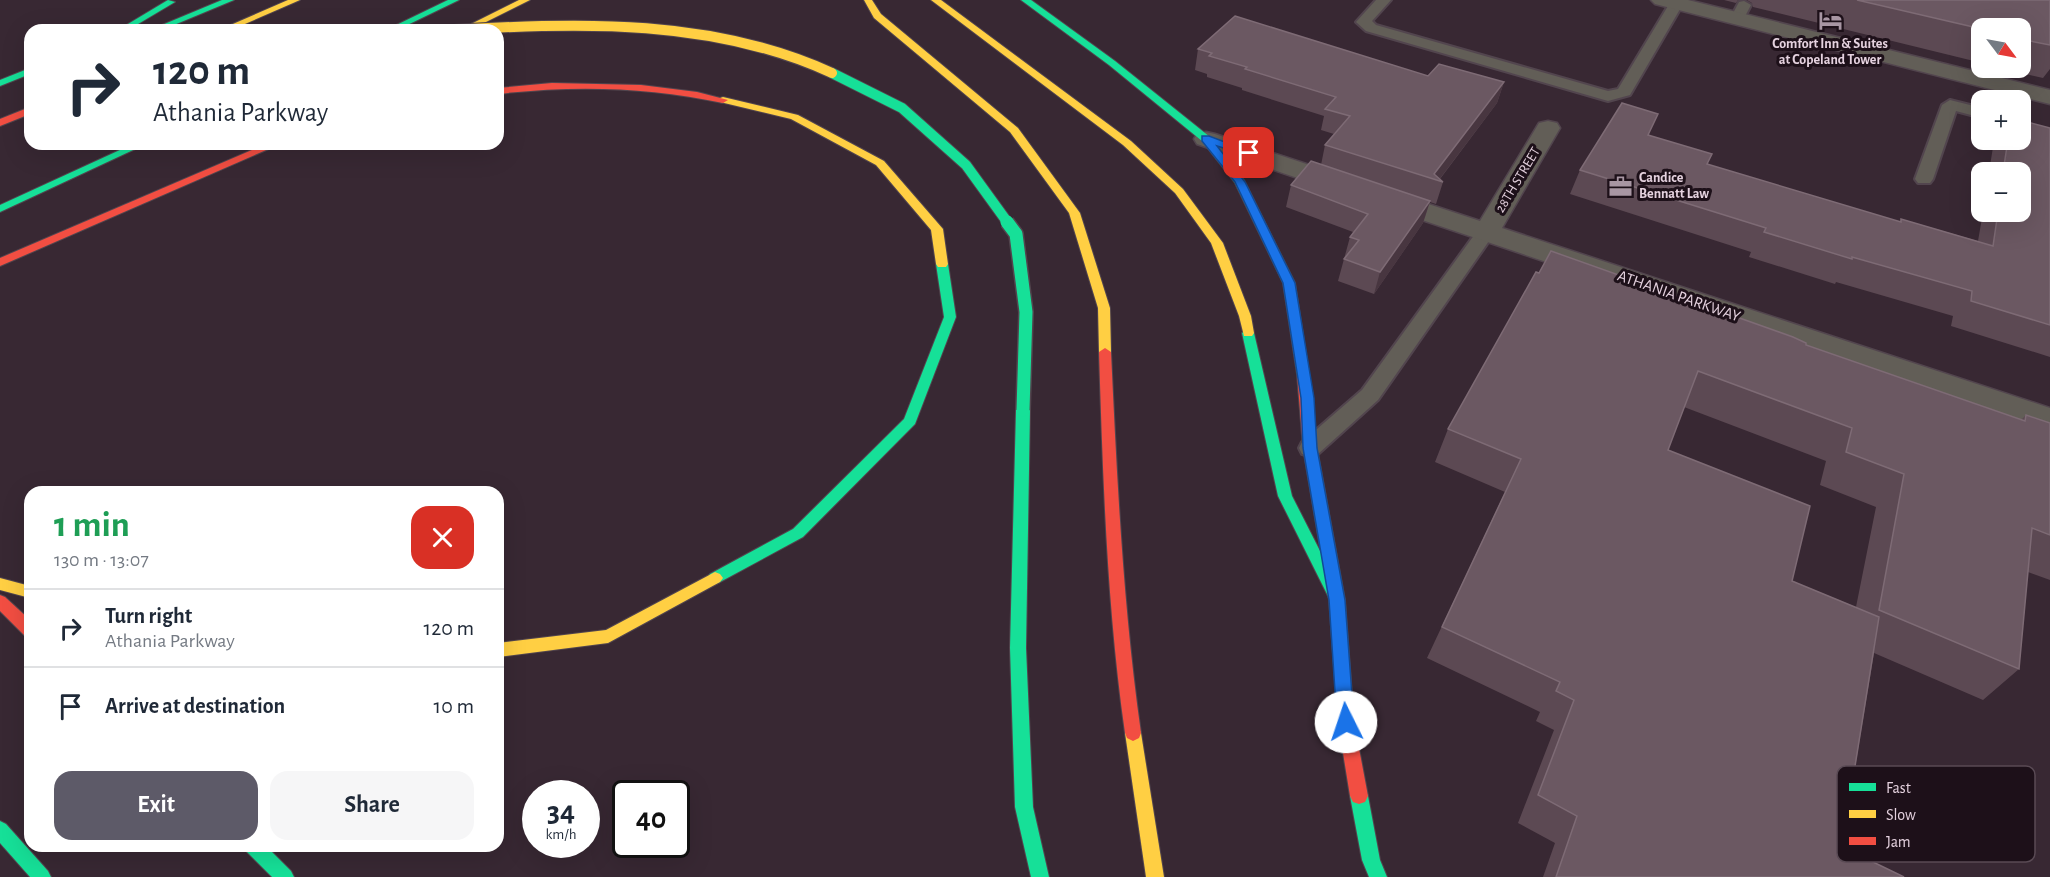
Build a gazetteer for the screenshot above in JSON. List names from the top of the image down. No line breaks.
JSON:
{"streets":{"street":["28TH STREET","ATHANIA PARKWAY"]},"crossings":[["28TH STREET","ATHANIA PARKWAY"]],"places":{"hotel":["Comfort Inn & Suites at Copeland Tower"],"office":["Candice Bennatt Law"]},"legend":["Fast","Slow","Jam"],"north":"bottom right","page":{"map_buttons":["+","−"],"turn":["120 m","Athania Parkway"],"heading":["1 min","130 m · 13:07"],"list":[{"name":"Turn right","note":"Athania Parkway","value":"120 m"},{"name":"Arrive at destination","value":"10 m"}],"buttons":["Exit","Share"],"speed":"34 km/h","limit":"40"}}
